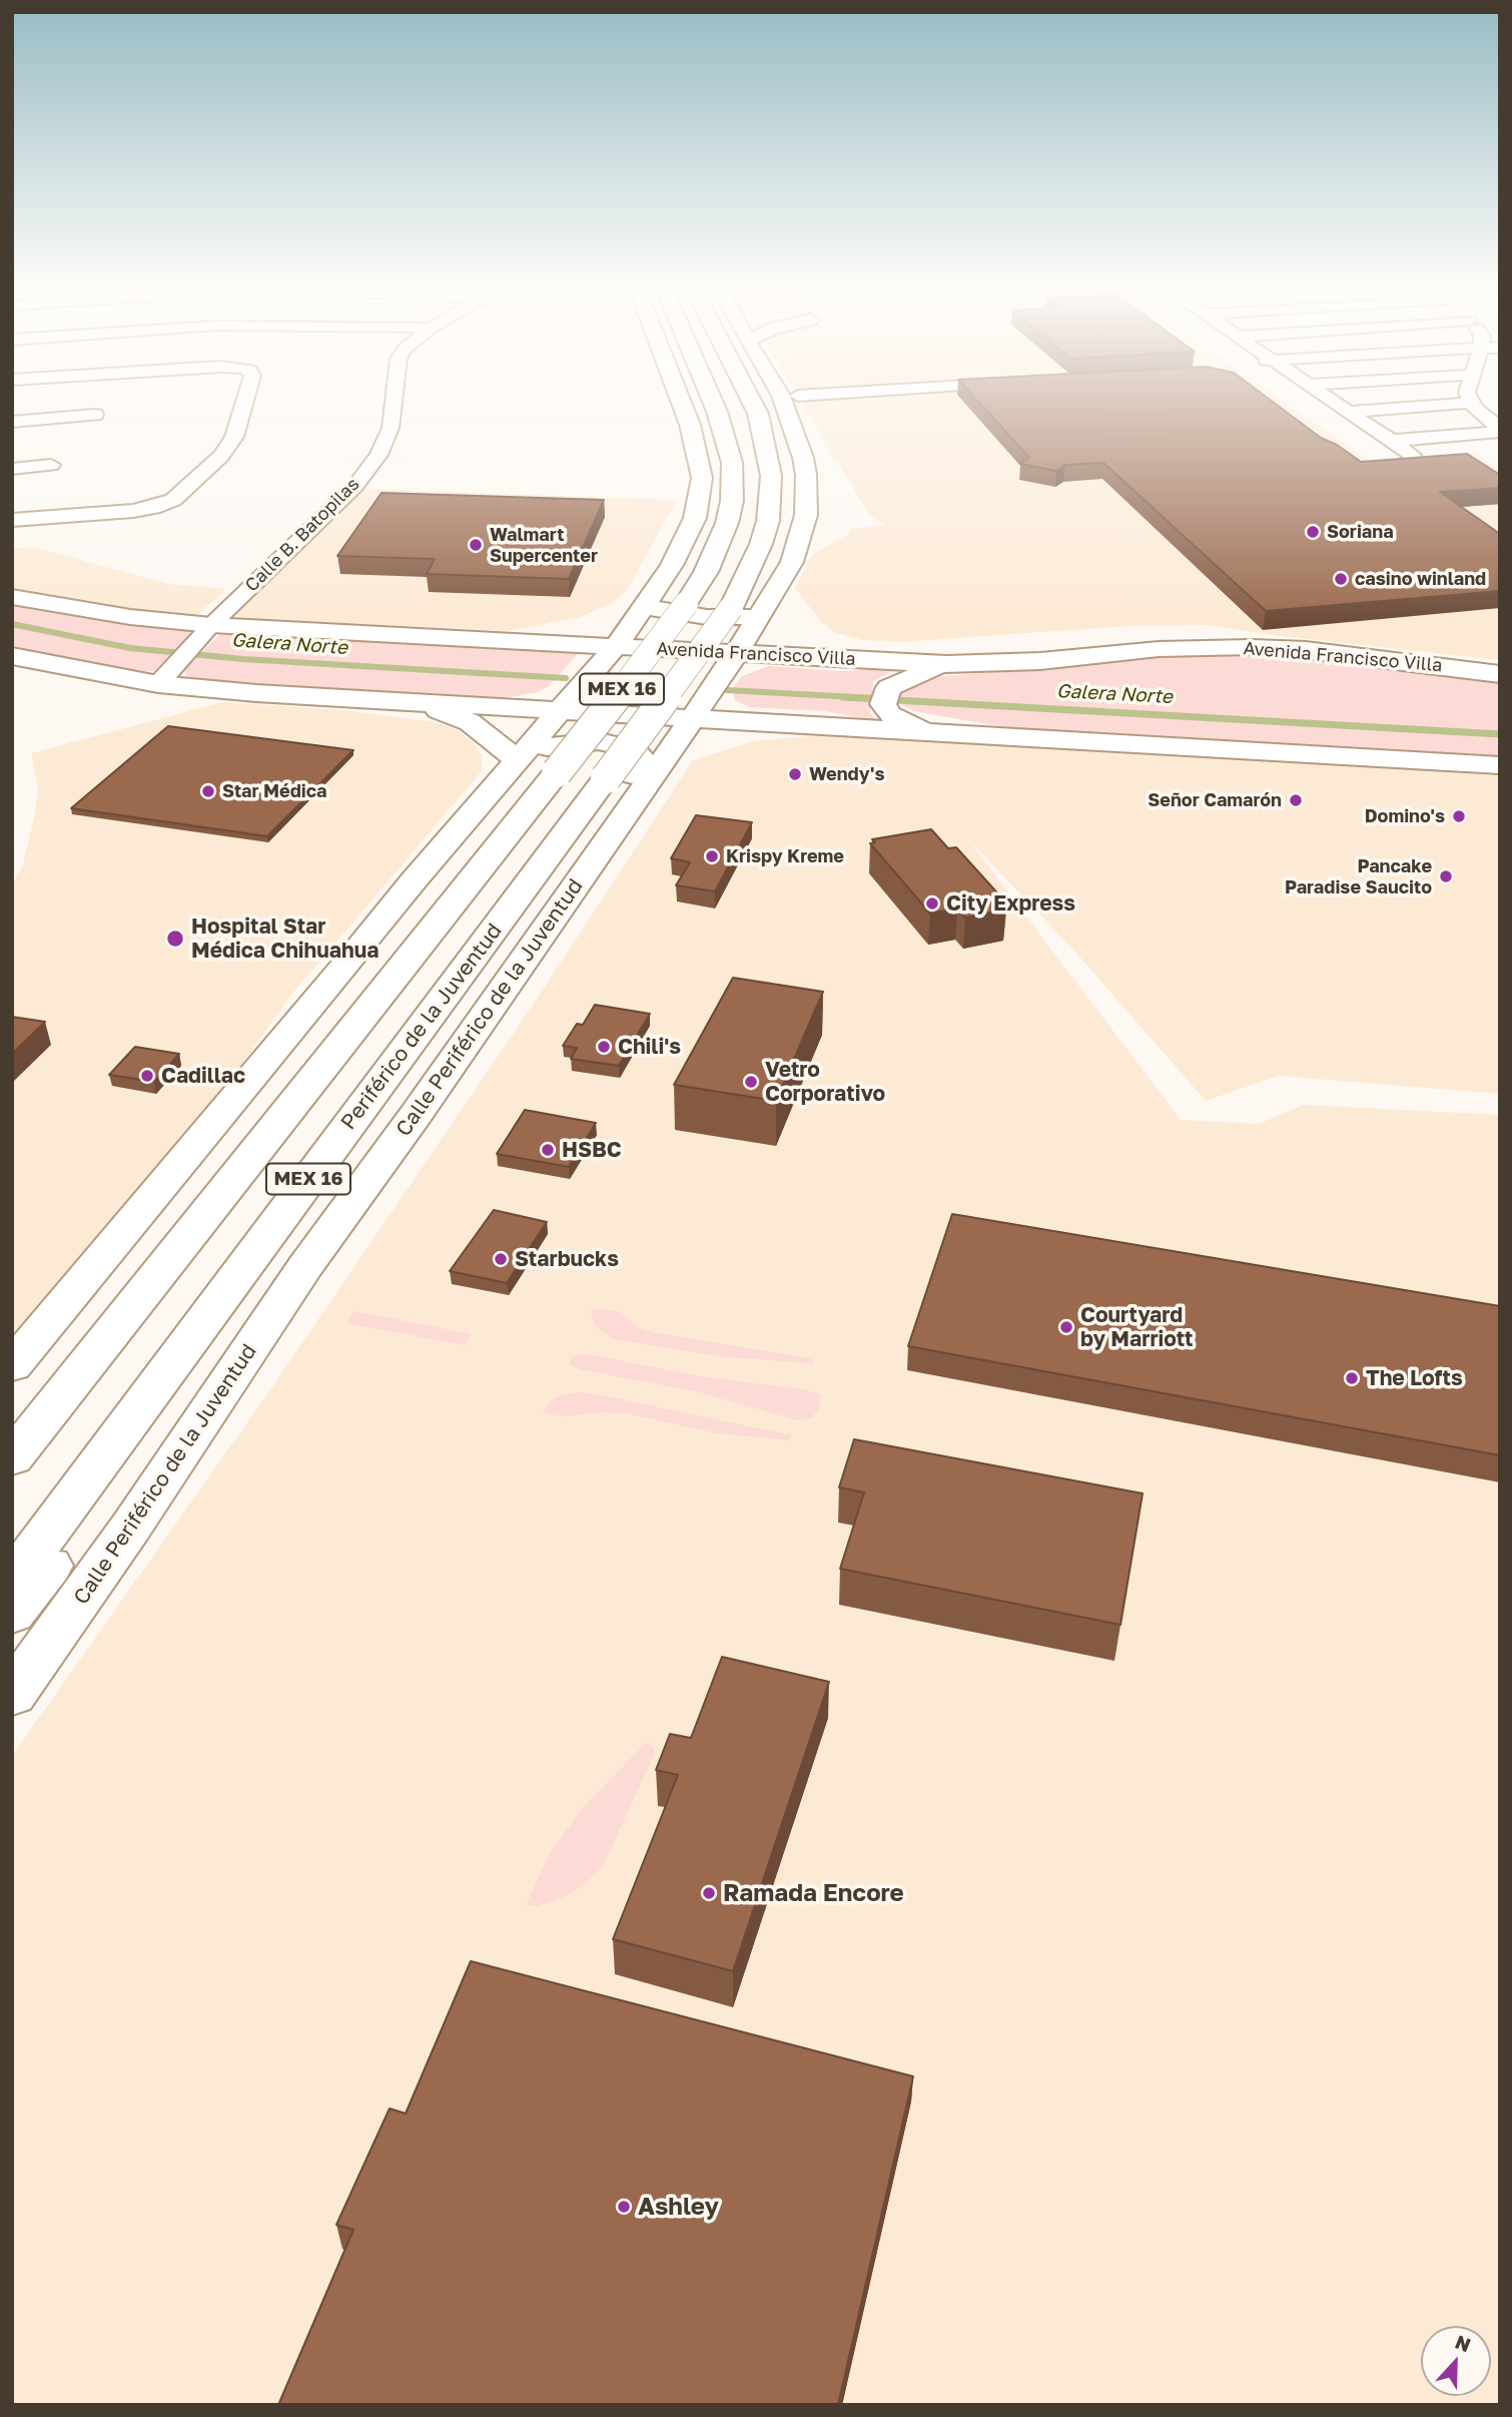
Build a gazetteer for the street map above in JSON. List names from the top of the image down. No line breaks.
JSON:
{"streets":{"main road":["Avenida Francisco Villa","MEX 16","Calle Periférico de la Juventud","Periférico de la Juventud"],"street":["Calle B. Batopilas"]},"crossings":[["Calle B. Batopilas","Avenida Francisco Villa"],["Avenida Francisco Villa","Calle Periférico de la Juventud"],["MEX 16","Calle Periférico de la Juventud"],["MEX 16","Periférico de la Juventud"],["Calle Periférico de la Juventud","Periférico de la Juventud"]],"water":["Galera Norte"],"places":["Soriana","Walmart Supercenter","casino winland","Wendy's","Star Médica","Señor Camarón","Domino's","Krispy Kreme","Pancake Paradise Saucito","City Express","Hospital Star Médica Chihuahua","Chili's","Cadillac","Vetro Corporativo","HSBC","Starbucks","Courtyard by Marriott","The Lofts","Ramada Encore","Ashley"],"north":"top"}
